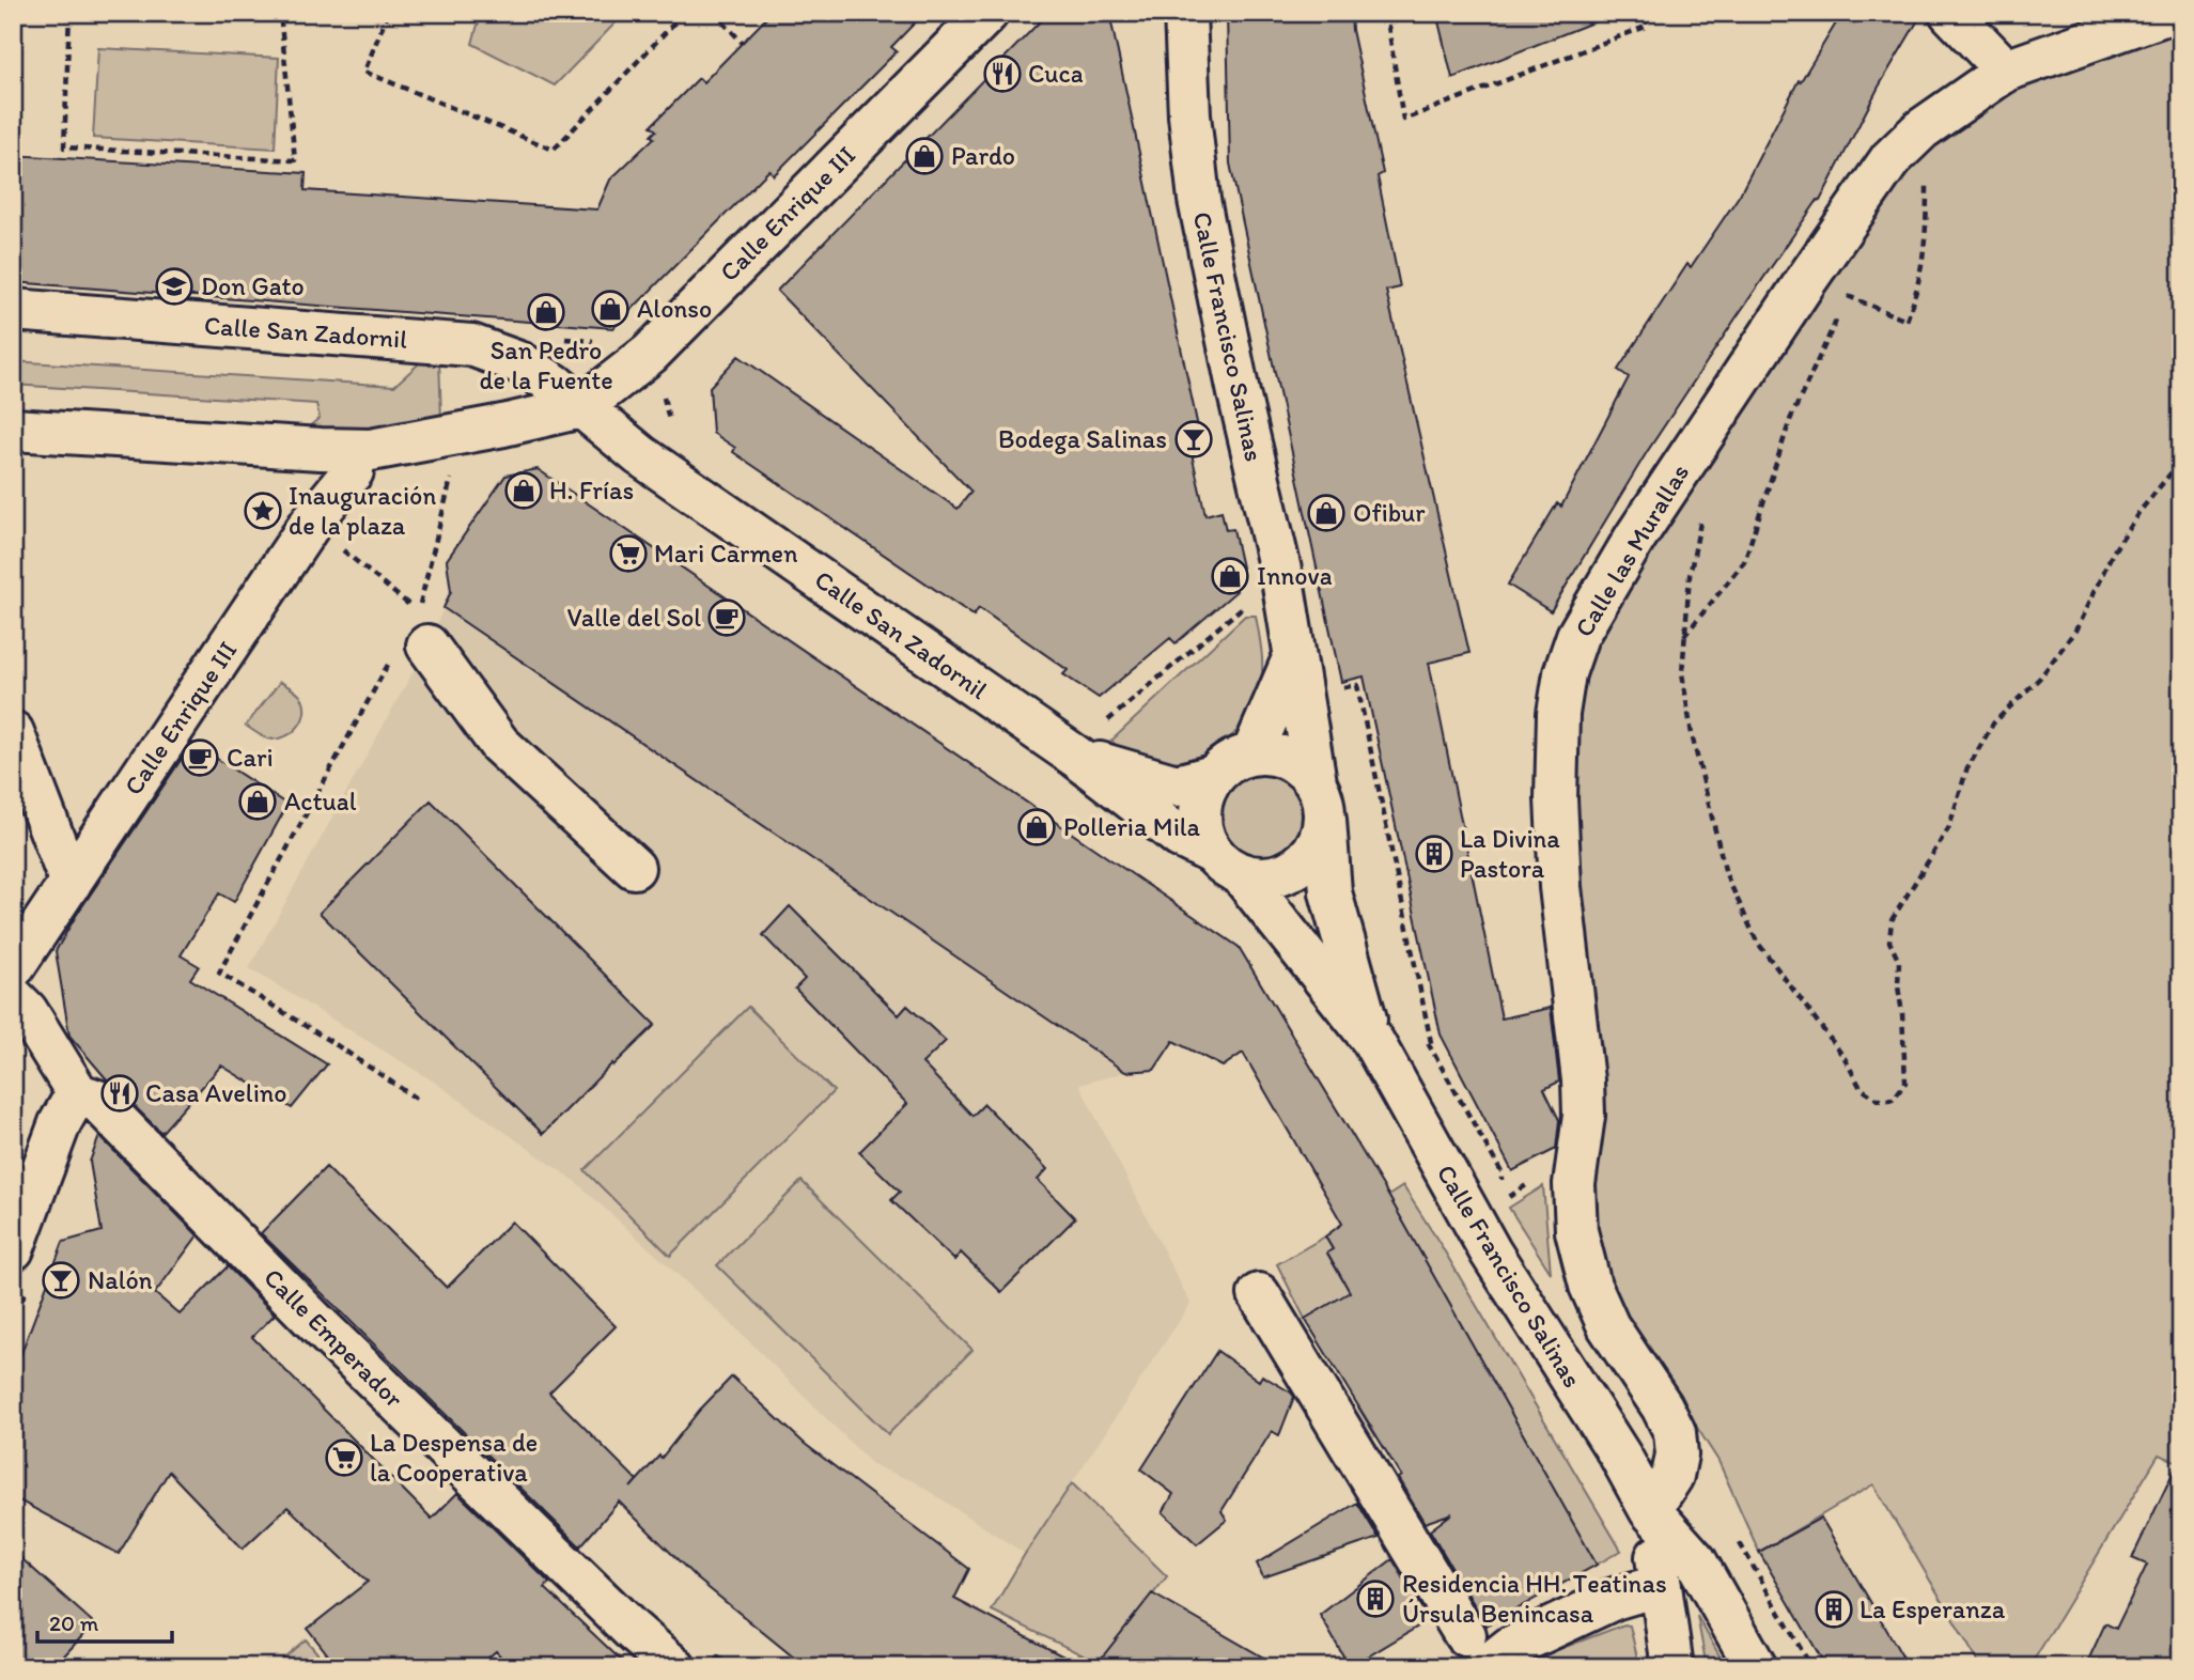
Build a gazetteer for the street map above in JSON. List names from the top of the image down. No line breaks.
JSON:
{"streets":{"street":["Calle Enrique III","Calle San Zadornil","Calle Francisco Salinas","Calle las Murallas","Calle Emperador"]},"crossings":[["Calle Enrique III","Calle San Zadornil"],["Calle San Zadornil","Calle Francisco Salinas"],["Calle Francisco Salinas","Calle las Murallas"]],"places":{"restaurant":["Cuca","Casa Avelino"],"shop":["Pardo","Alonso","San Pedro de la Fuente","H. Frías","Ofibur","Innova","Actual","Polleria Mila"],"school or university":["Don Gato"],"bar":["Bodega Salinas","Nalón"],"place":["Inauguración de la plaza"],"supermarket":["Mari Carmen","La Despensa de la Cooperativa"],"cafe":["Valle del Sol","Cari"],"building":["La Divina Pastora","Residencia HH. Teatinas Úrsula Benincasa","La Esperanza"]},"scale_bar":"20 m"}
